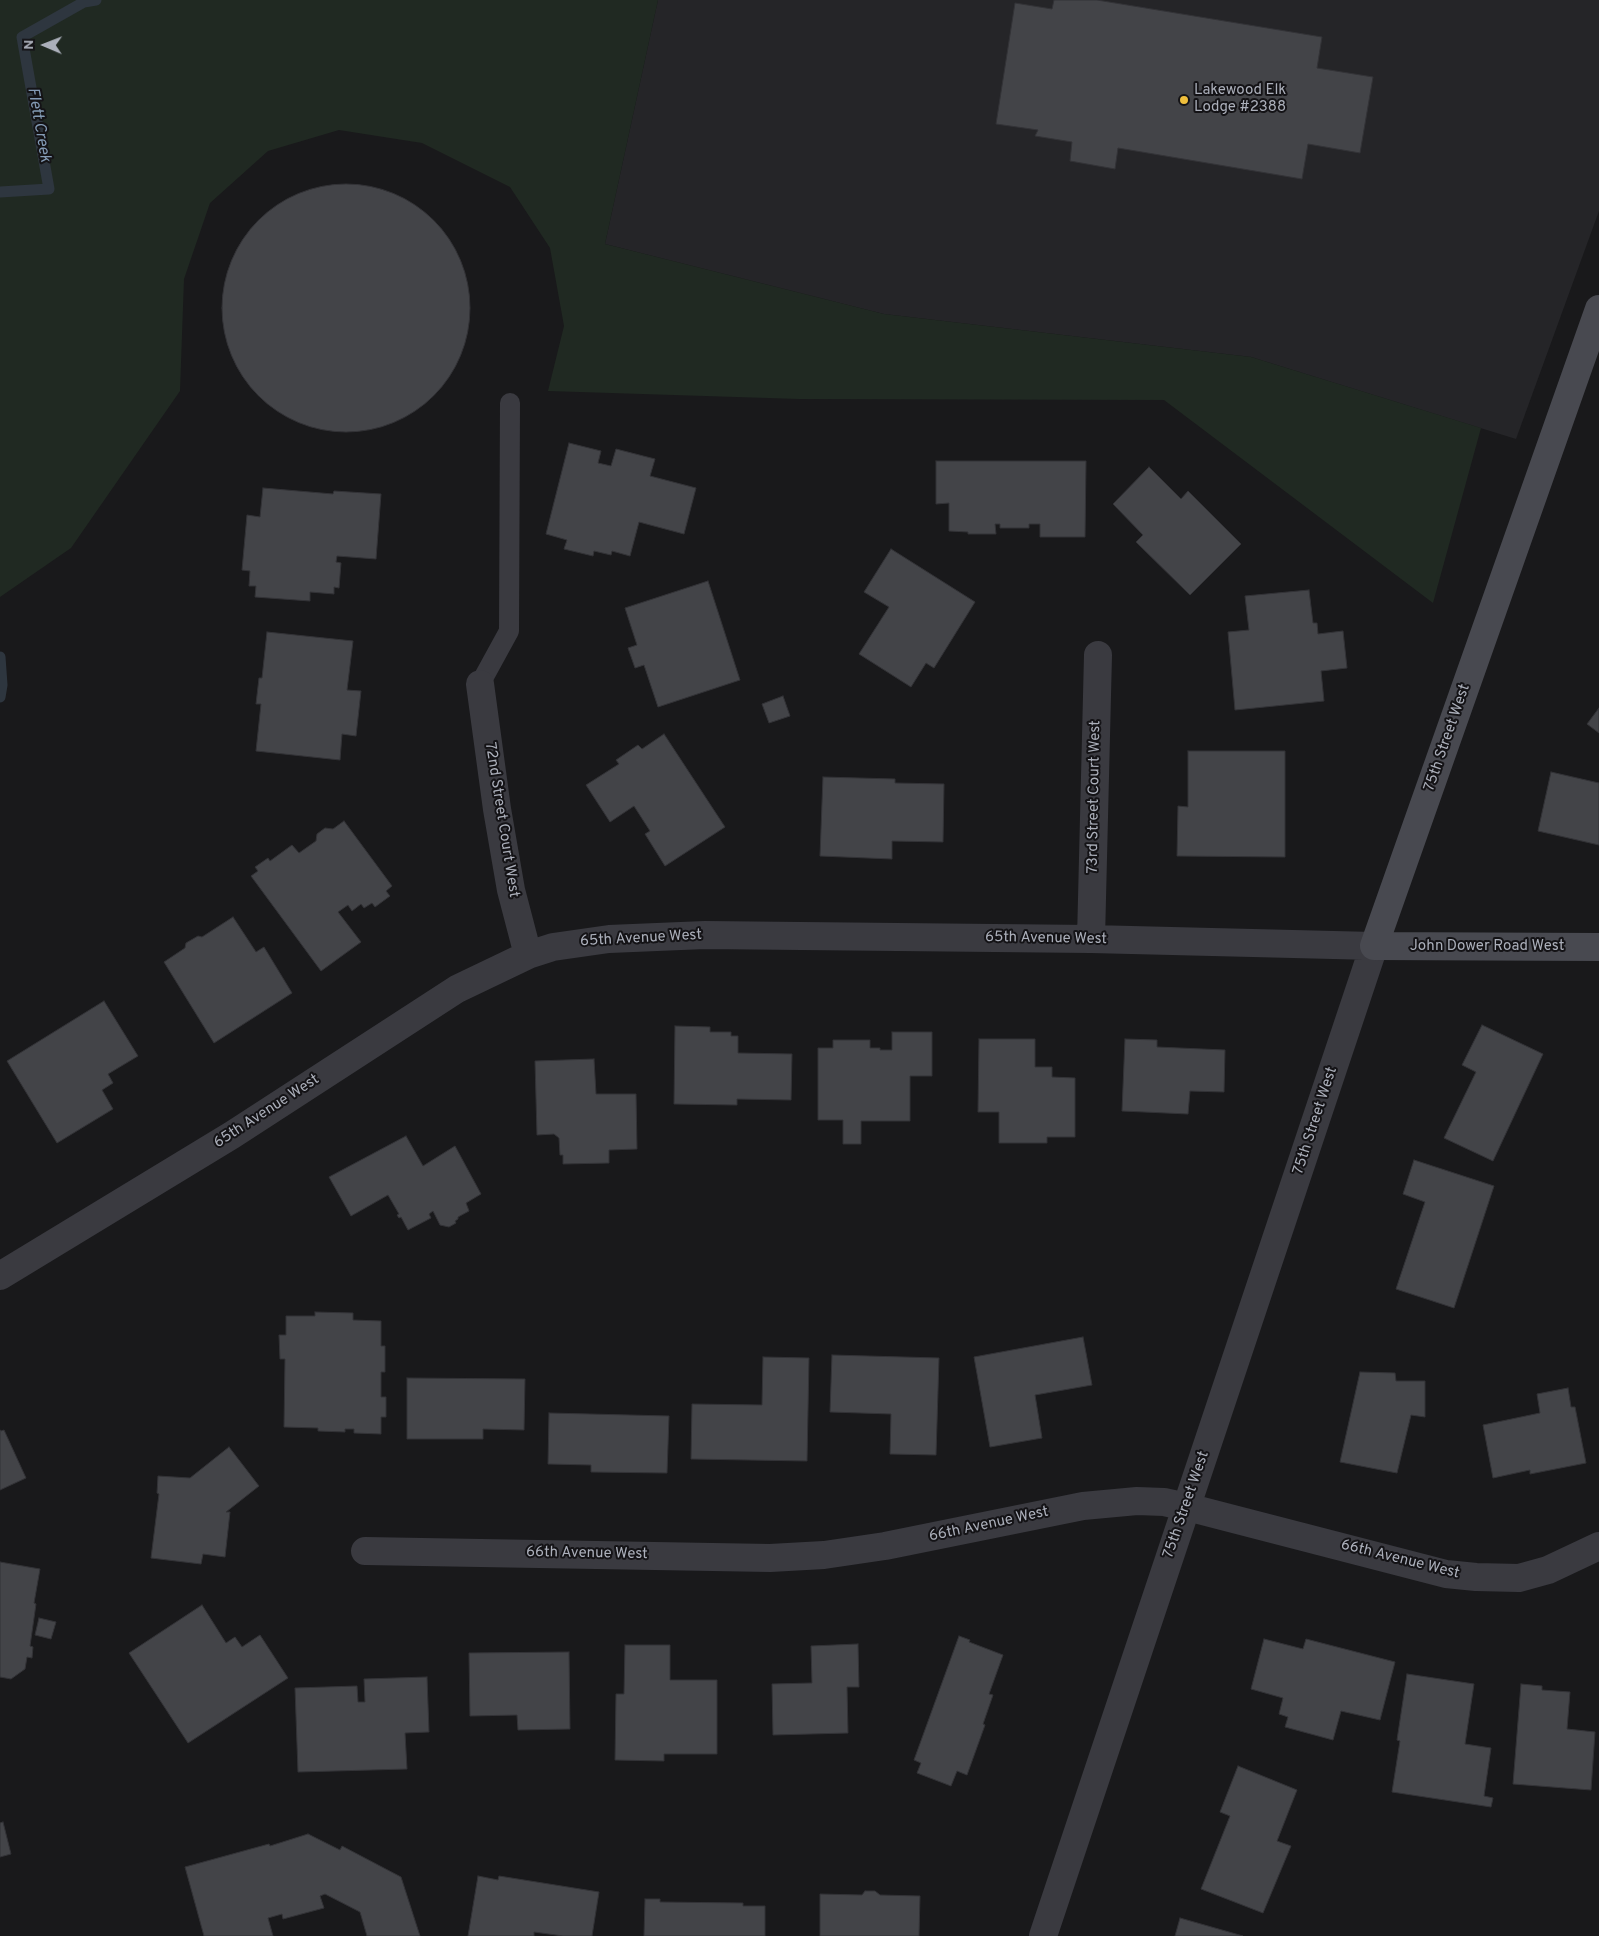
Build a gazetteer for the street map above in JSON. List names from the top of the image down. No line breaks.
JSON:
{"streets":{"street":["75th Street West","73rd Street Court West","72nd Street Court West","65th Avenue West","John Dower Road West","66th Avenue West"]},"crossings":[["75th Street West","65th Avenue West"],["75th Street West","John Dower Road West"],["75th Street West","66th Avenue West"],["73rd Street Court West","65th Avenue West"],["72nd Street Court West","65th Avenue West"],["65th Avenue West","John Dower Road West"]],"water":["Flett Creek"],"places":["Lakewood Elk Lodge #2388"],"north":"left"}
